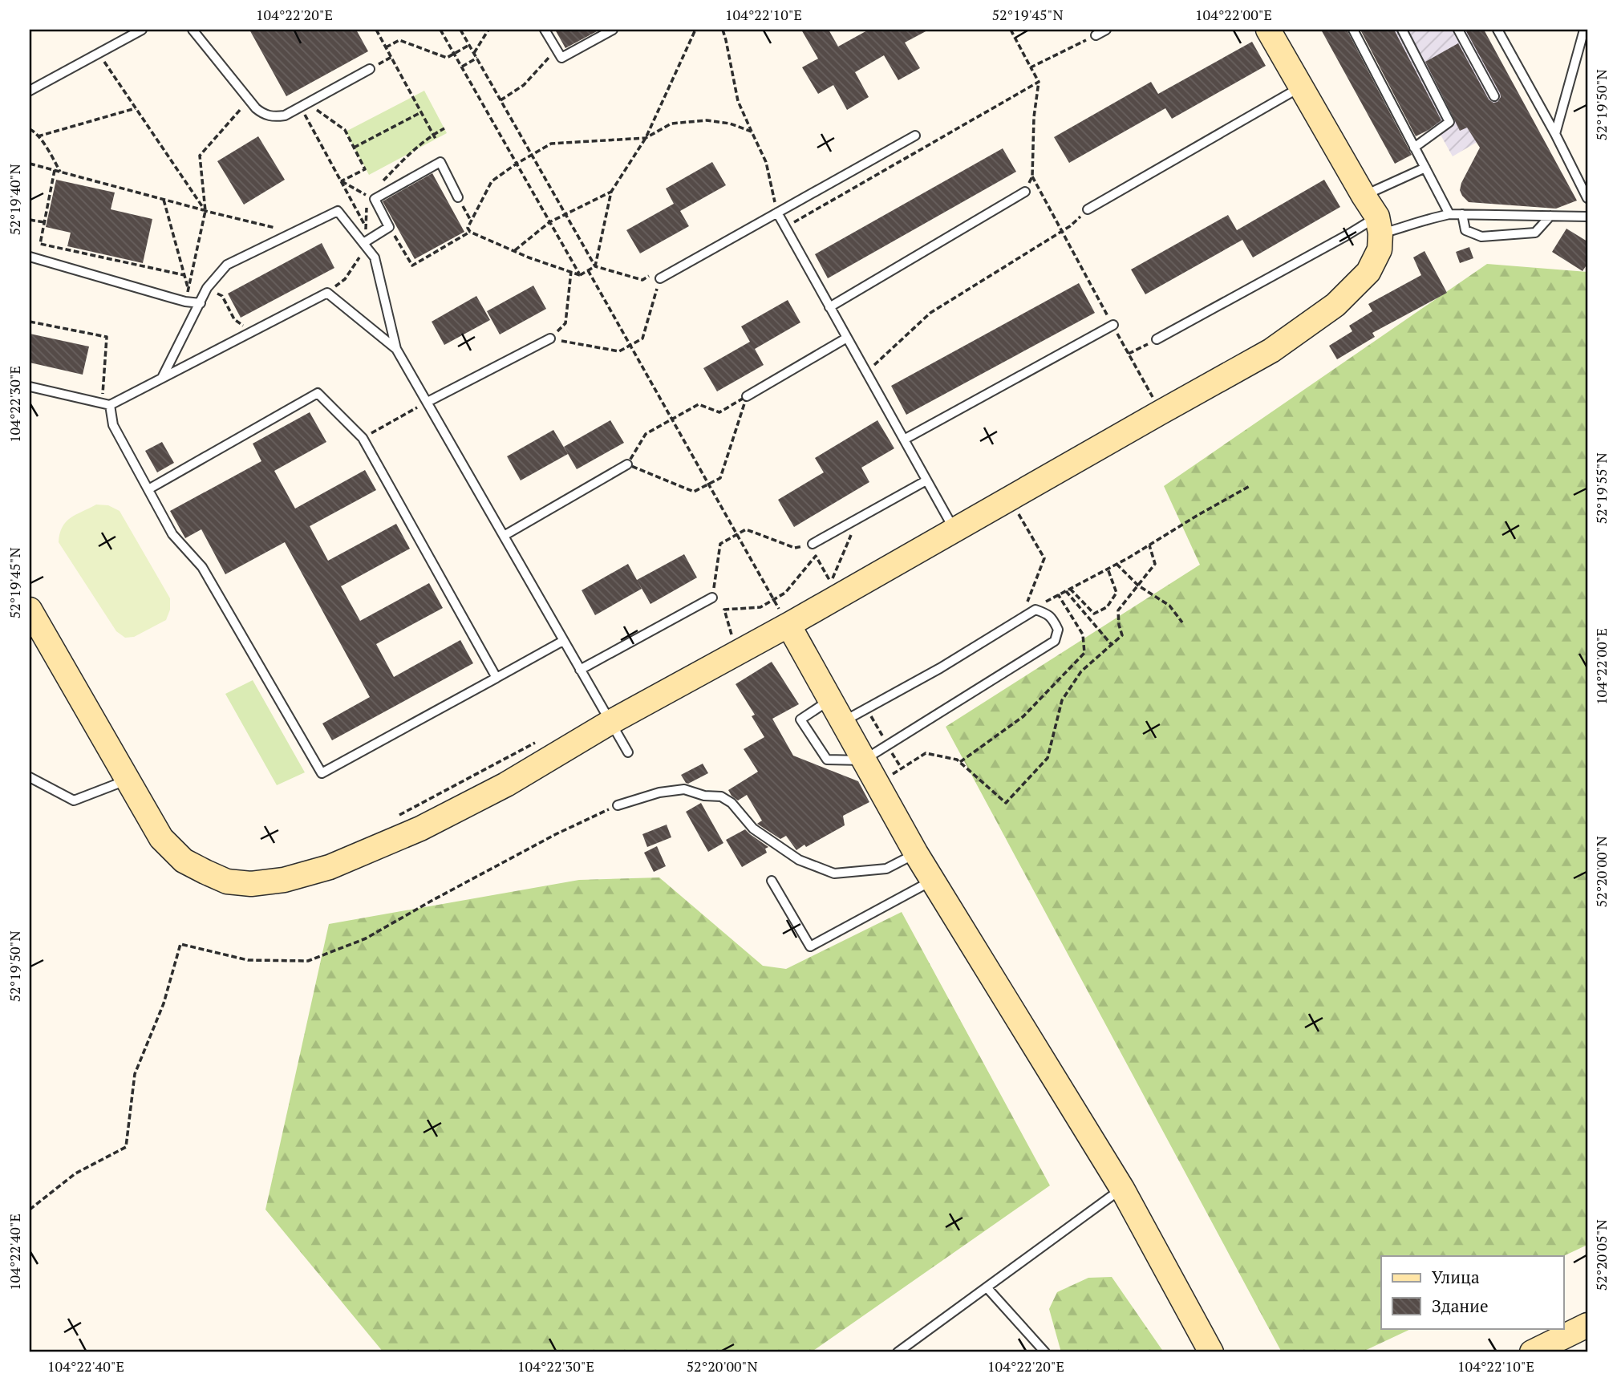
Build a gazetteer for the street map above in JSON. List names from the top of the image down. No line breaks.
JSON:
{"legend":["Улица","Здание"],"coordinates":["104°22'20\"E","104°22'10\"E","52°19'45\"N","104°22'00\"E","52°19'50\"N","52°19'40\"N","104°22'30\"E","52°19'55\"N","52°20'00\"N","104°22'40\"E","52°20'05\"N"]}
